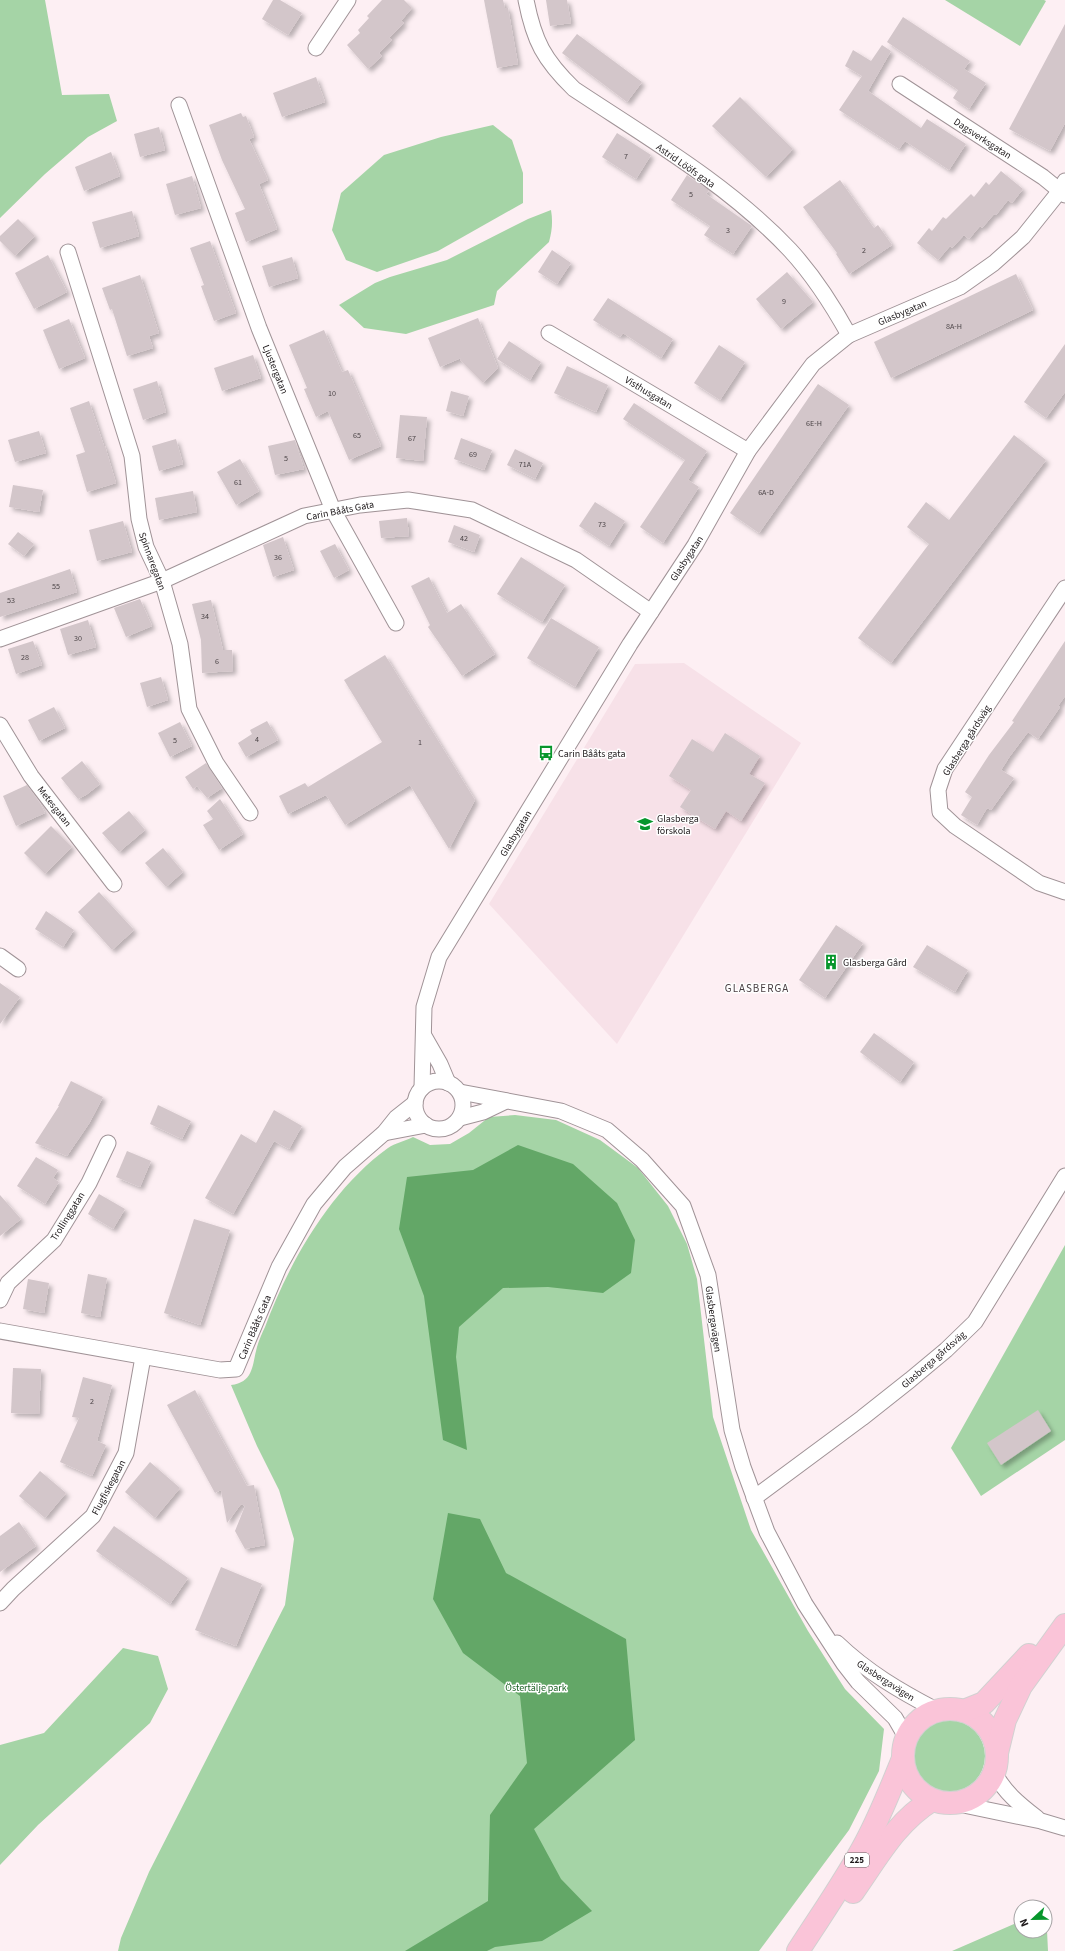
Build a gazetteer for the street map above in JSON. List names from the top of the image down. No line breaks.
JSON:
{"streets":{"main road":["225"],"street":["Dagsverksgatan","Astrid Lööfs gata","Glasbygatan","Ljustergatan","Visthusgatan","Carin Bååts Gata","Spinnaregatan","Glasberga gårdsväg","Metesgatan","Trollinggatan","Glasbergavägen","Flugfiskegatan"]},"crossings":[["Dagsverksgatan","Glasbygatan"],["Astrid Lööfs gata","Glasbygatan"],["Glasbygatan","Visthusgatan"],["Glasbygatan","Carin Bååts Gata"],["Glasbygatan","Glasbergavägen"],["Ljustergatan","Carin Bååts Gata"],["Carin Bååts Gata","Spinnaregatan"],["Carin Bååts Gata","Glasbergavägen"],["Carin Bååts Gata","Flugfiskegatan"],["Glasberga gårdsväg","Glasbergavägen"],["Glasbergavägen","225"]],"districts":["GLASBERGA"],"parks":["Östertälje park"],"places":{"bus stop":["Carin Bååts gata"],"school or university":["Glasberga förskola"],"building":["Glasberga Gård"]},"house_numbers":["7","5","3","2","9","8A-H","10","6E-H","65","67","69","5","71A","61","6A-D","73","42","36","55","53","34","30","28","6","4","5","1","2"],"north":"left"}
